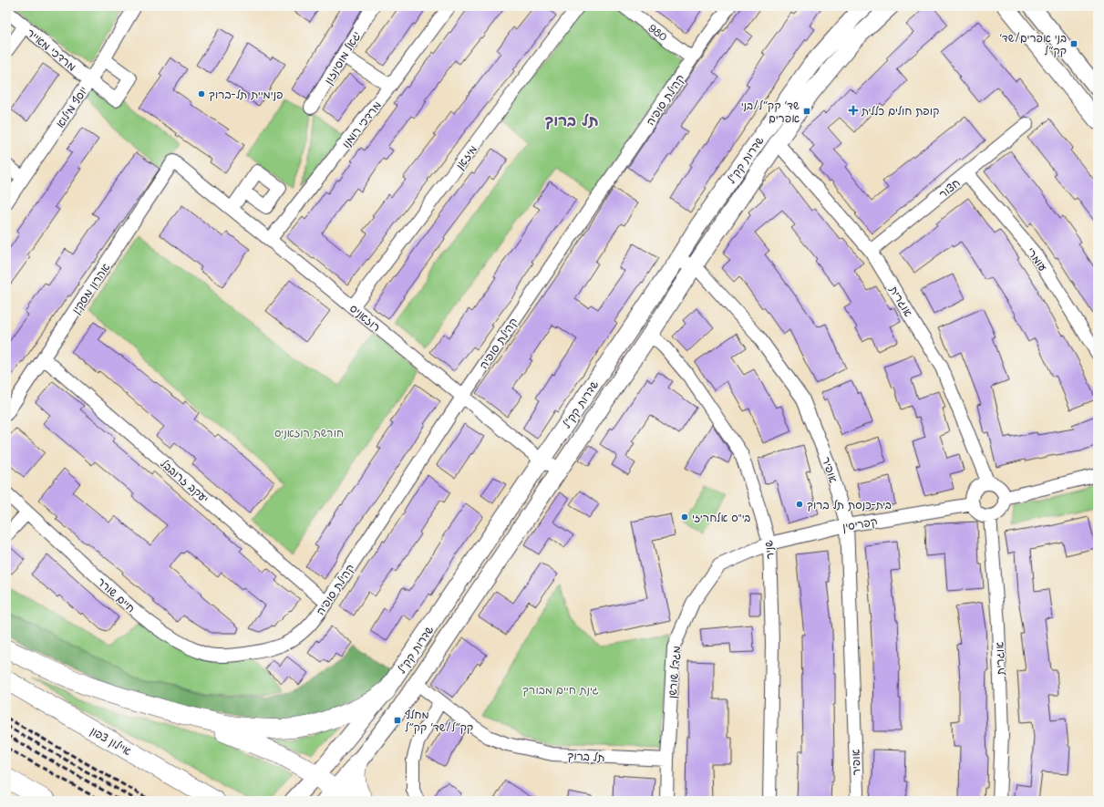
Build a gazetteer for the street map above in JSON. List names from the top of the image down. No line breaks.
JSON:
{"streets":{"highway":["איילון צפון"],"main road":["שדרות קק\"ל"],"street":["980","מרדכי מאייר","יגאל מוסינזון","קהילת סופיה","יוסף מילוא","מרדכי רומנו","מיזאן","חצור","עומרי","אהרון מסקין","אוגרית","רוזאניס","אופיר","יעקב זרובבל","קפריסין","שניר","חיים שורר","מגדל שורשן","תל ברוך"]},"crossings":[["980","קהילת סופיה"],["מרדכי מאייר","יוסף מילוא"],["קהילת סופיה","רוזאניס"],["קהילת סופיה","יעקב זרובבל"],["קהילת סופיה","חיים שורר"],["מרדכי רומנו","רוזאניס"],["מיזאן","רוזאניס"],["שדרות קק\"ל","אוגרית"],["שדרות קק\"ל","רוזאניס"],["שדרות קק\"ל","אופיר"],["שדרות קק\"ל","שניר"],["שדרות קק\"ל","תל ברוך"],["חצור","עומרי"],["חצור","אוגרית"],["אהרון מסקין","רוזאניס"],["אהרון מסקין","יעקב זרובבל"],["אוגרית","קפריסין"],["אופיר","קפריסין"],["קפריסין","שניר"],["קפריסין","מגדל שורשן"],["שניר","מגדל שורשן"],["מגדל שורשן","תל ברוך"]],"districts":["תל ברוך"],"parks":["חורשת רוזאניס","גינת חיים מבורך"],"places":{"transit":["בני אפרים/שד׳ קק״ל","שד׳ קק״ל/בני אפרים","מחלף קק״ל/שד׳ קק״ל"],"other":["פנימיית תל-ברוך","בית-כנסת תל ברוך","בי\"ס אלחריזי"],"health":["קופת חולים כללית"]}}
